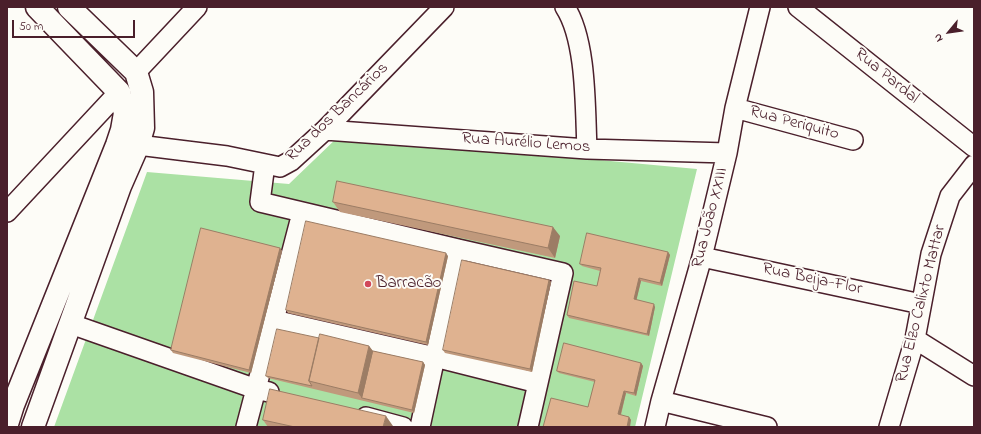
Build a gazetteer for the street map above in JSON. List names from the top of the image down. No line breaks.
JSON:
{"streets":{"street":["Rua Pardal","Rua dos Bancários","Rua Periquito","Rua Aurélio Lemos","Rua João XXIII","Rua Beija-Flor","Rua Elzo Calixto Mattar"]},"crossings":[["Rua dos Bancários","Rua Aurélio Lemos"],["Rua Periquito","Rua João XXIII"],["Rua Aurélio Lemos","Rua João XXIII"],["Rua João XXIII","Rua Beija-Flor"],["Rua Beija-Flor","Rua Elzo Calixto Mattar"]],"places":["Barracão"],"scale_bar":"50 m","north":"bottom left"}
